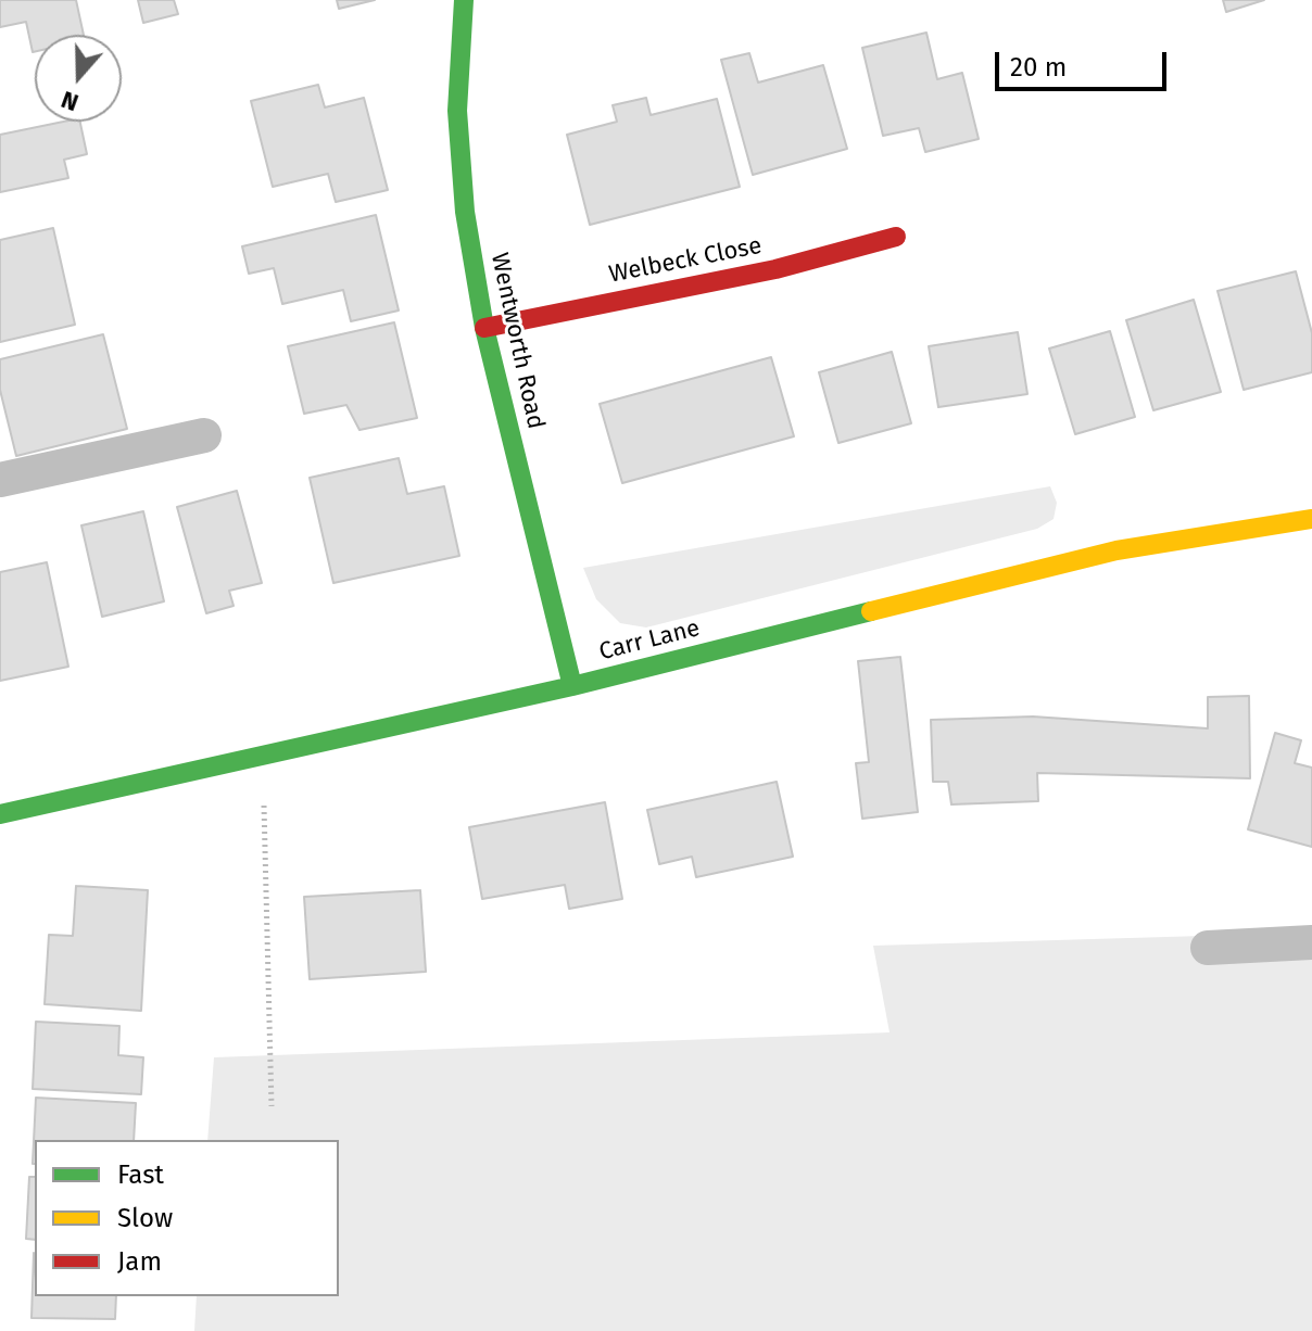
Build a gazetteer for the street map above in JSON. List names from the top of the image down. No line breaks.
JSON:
{"streets":{"main road":["Welbeck Close","Wentworth Road","Carr Lane"]},"crossings":[["Welbeck Close","Wentworth Road"],["Wentworth Road","Carr Lane"]],"legend":["Fast","Slow","Jam"],"scale_bar":"20 m","north":"bottom"}
